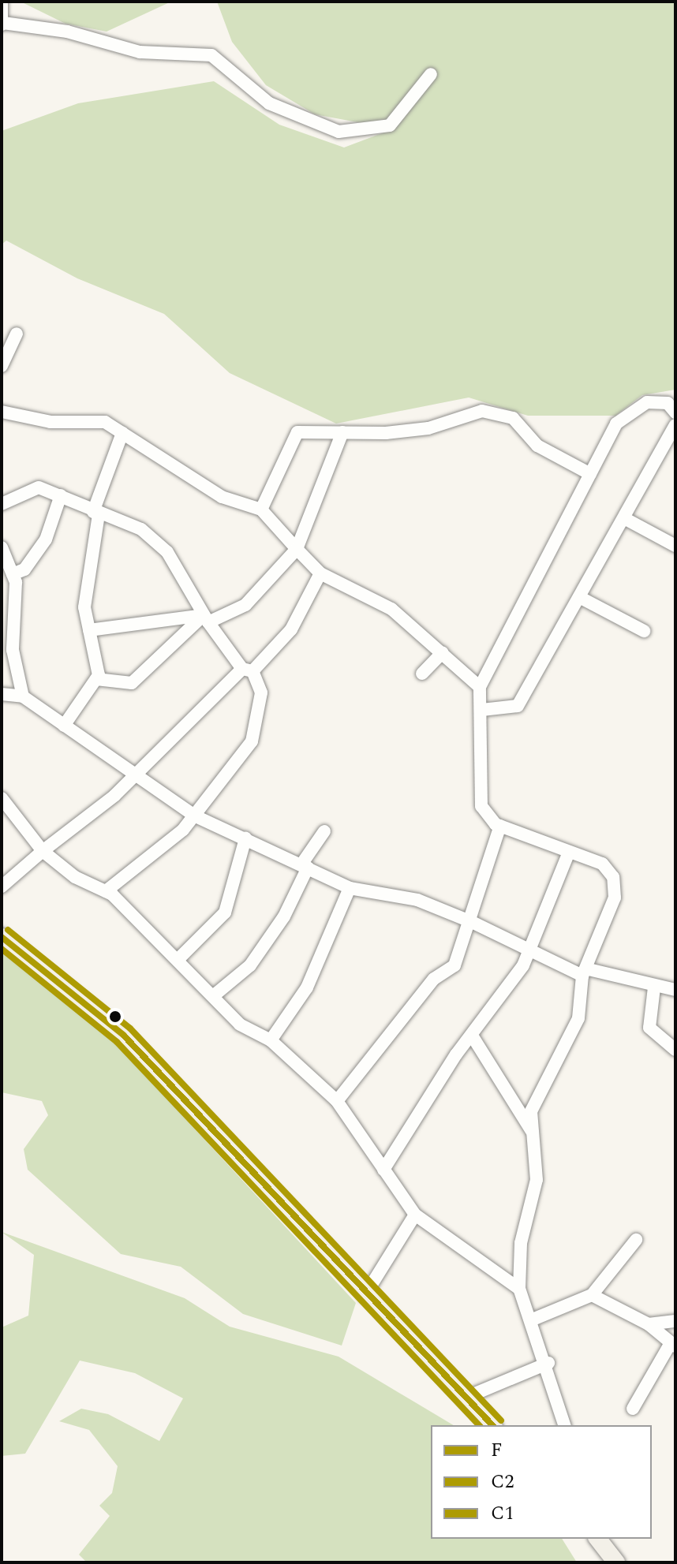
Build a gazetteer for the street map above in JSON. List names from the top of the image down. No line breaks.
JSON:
{"lines":["transit line C1","transit line F","transit line C2"],"legend":["F","C2","C1"]}
